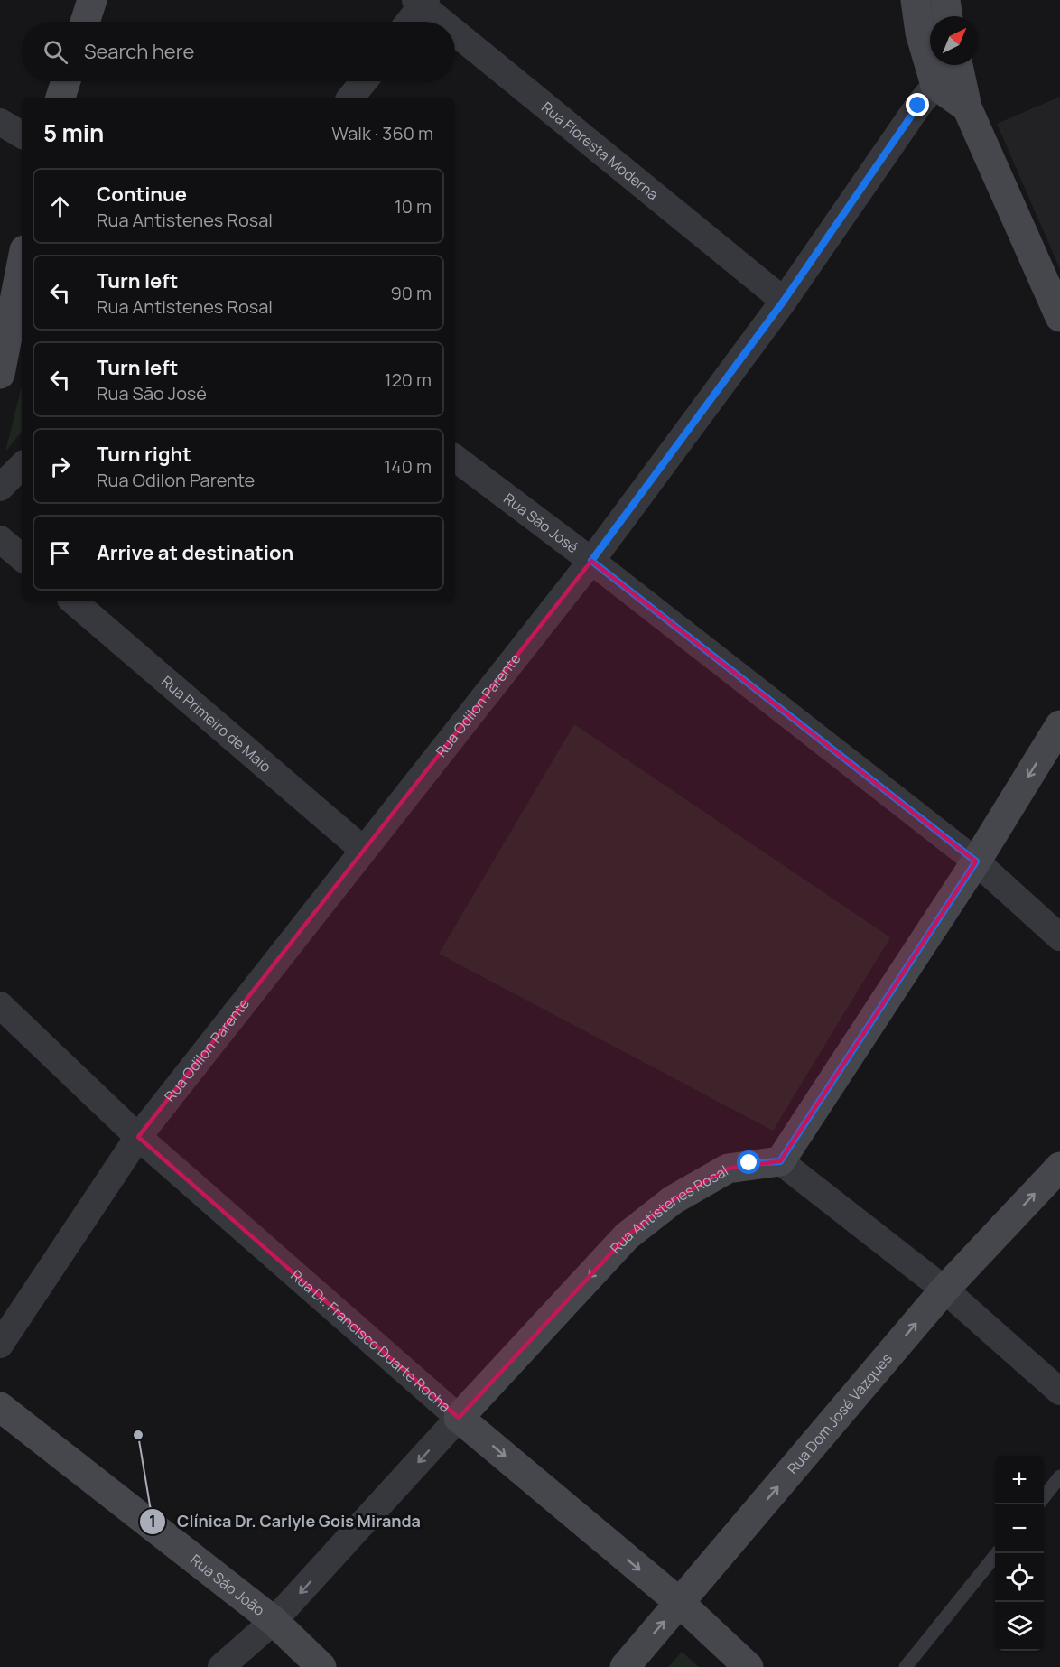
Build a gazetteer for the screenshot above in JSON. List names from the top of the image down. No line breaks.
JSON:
{"streets":{"main road":["Rua Antistenes Rosal","Rua Dr. Francisco Duarte Rocha","Rua Dom José Vazques","Rua São João"],"street":["Rua Floresta Moderna","Rua São José","Rua Odilon Parente","Rua Primeiro de Maio"]},"crossings":[["Rua Floresta Moderna","Rua Odilon Parente"],["Rua São José","Rua Odilon Parente"],["Rua Odilon Parente","Rua Primeiro de Maio"],["Rua Odilon Parente","Rua Dr. Francisco Duarte Rocha"],["Rua Antistenes Rosal","Rua Dr. Francisco Duarte Rocha"],["Rua Antistenes Rosal","Rua São João"],["Rua Dr. Francisco Duarte Rocha","Rua Dom José Vazques"]],"one_way":["Rua Antistenes Rosal","Rua Dom José Vazques"],"places":["Clínica Dr. Carlyle Gois Miranda"],"north":"top right","page":{"search":"Search here","heading":["5 min","Walk · 360 m"],"list":[["Continue","Rua Antistenes Rosal","10 m"],["Turn left","Rua Antistenes Rosal","90 m"],["Turn left","Rua São José","120 m"],["Turn right","Rua Odilon Parente","140 m"],"Arrive at destination"],"map_buttons":["+","−"]}}
